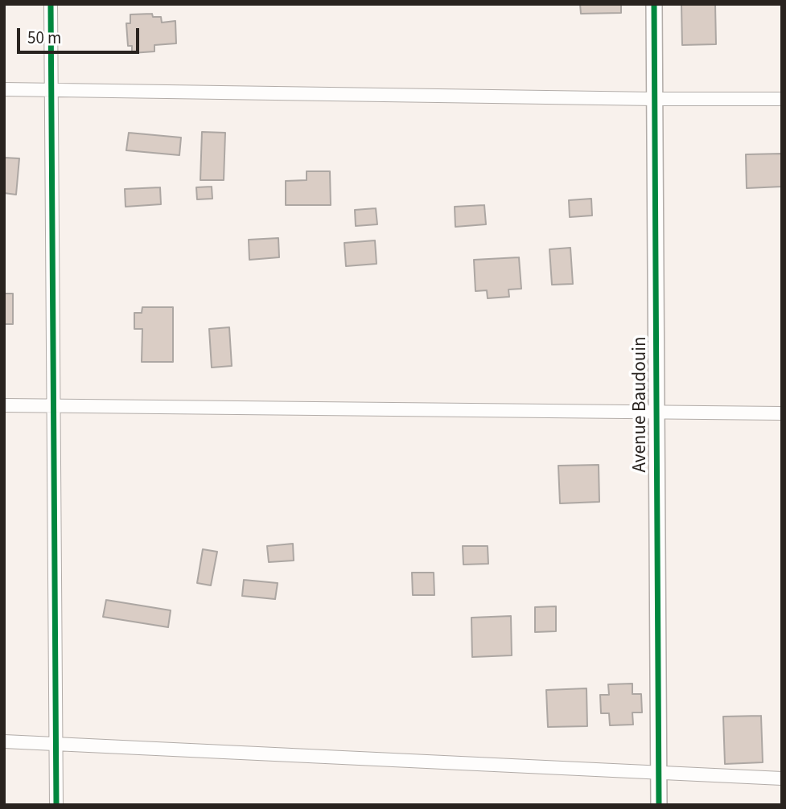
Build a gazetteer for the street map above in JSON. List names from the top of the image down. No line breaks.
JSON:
{"streets":{"street":["Avenue Baudouin"]},"scale_bar":"50 m"}
